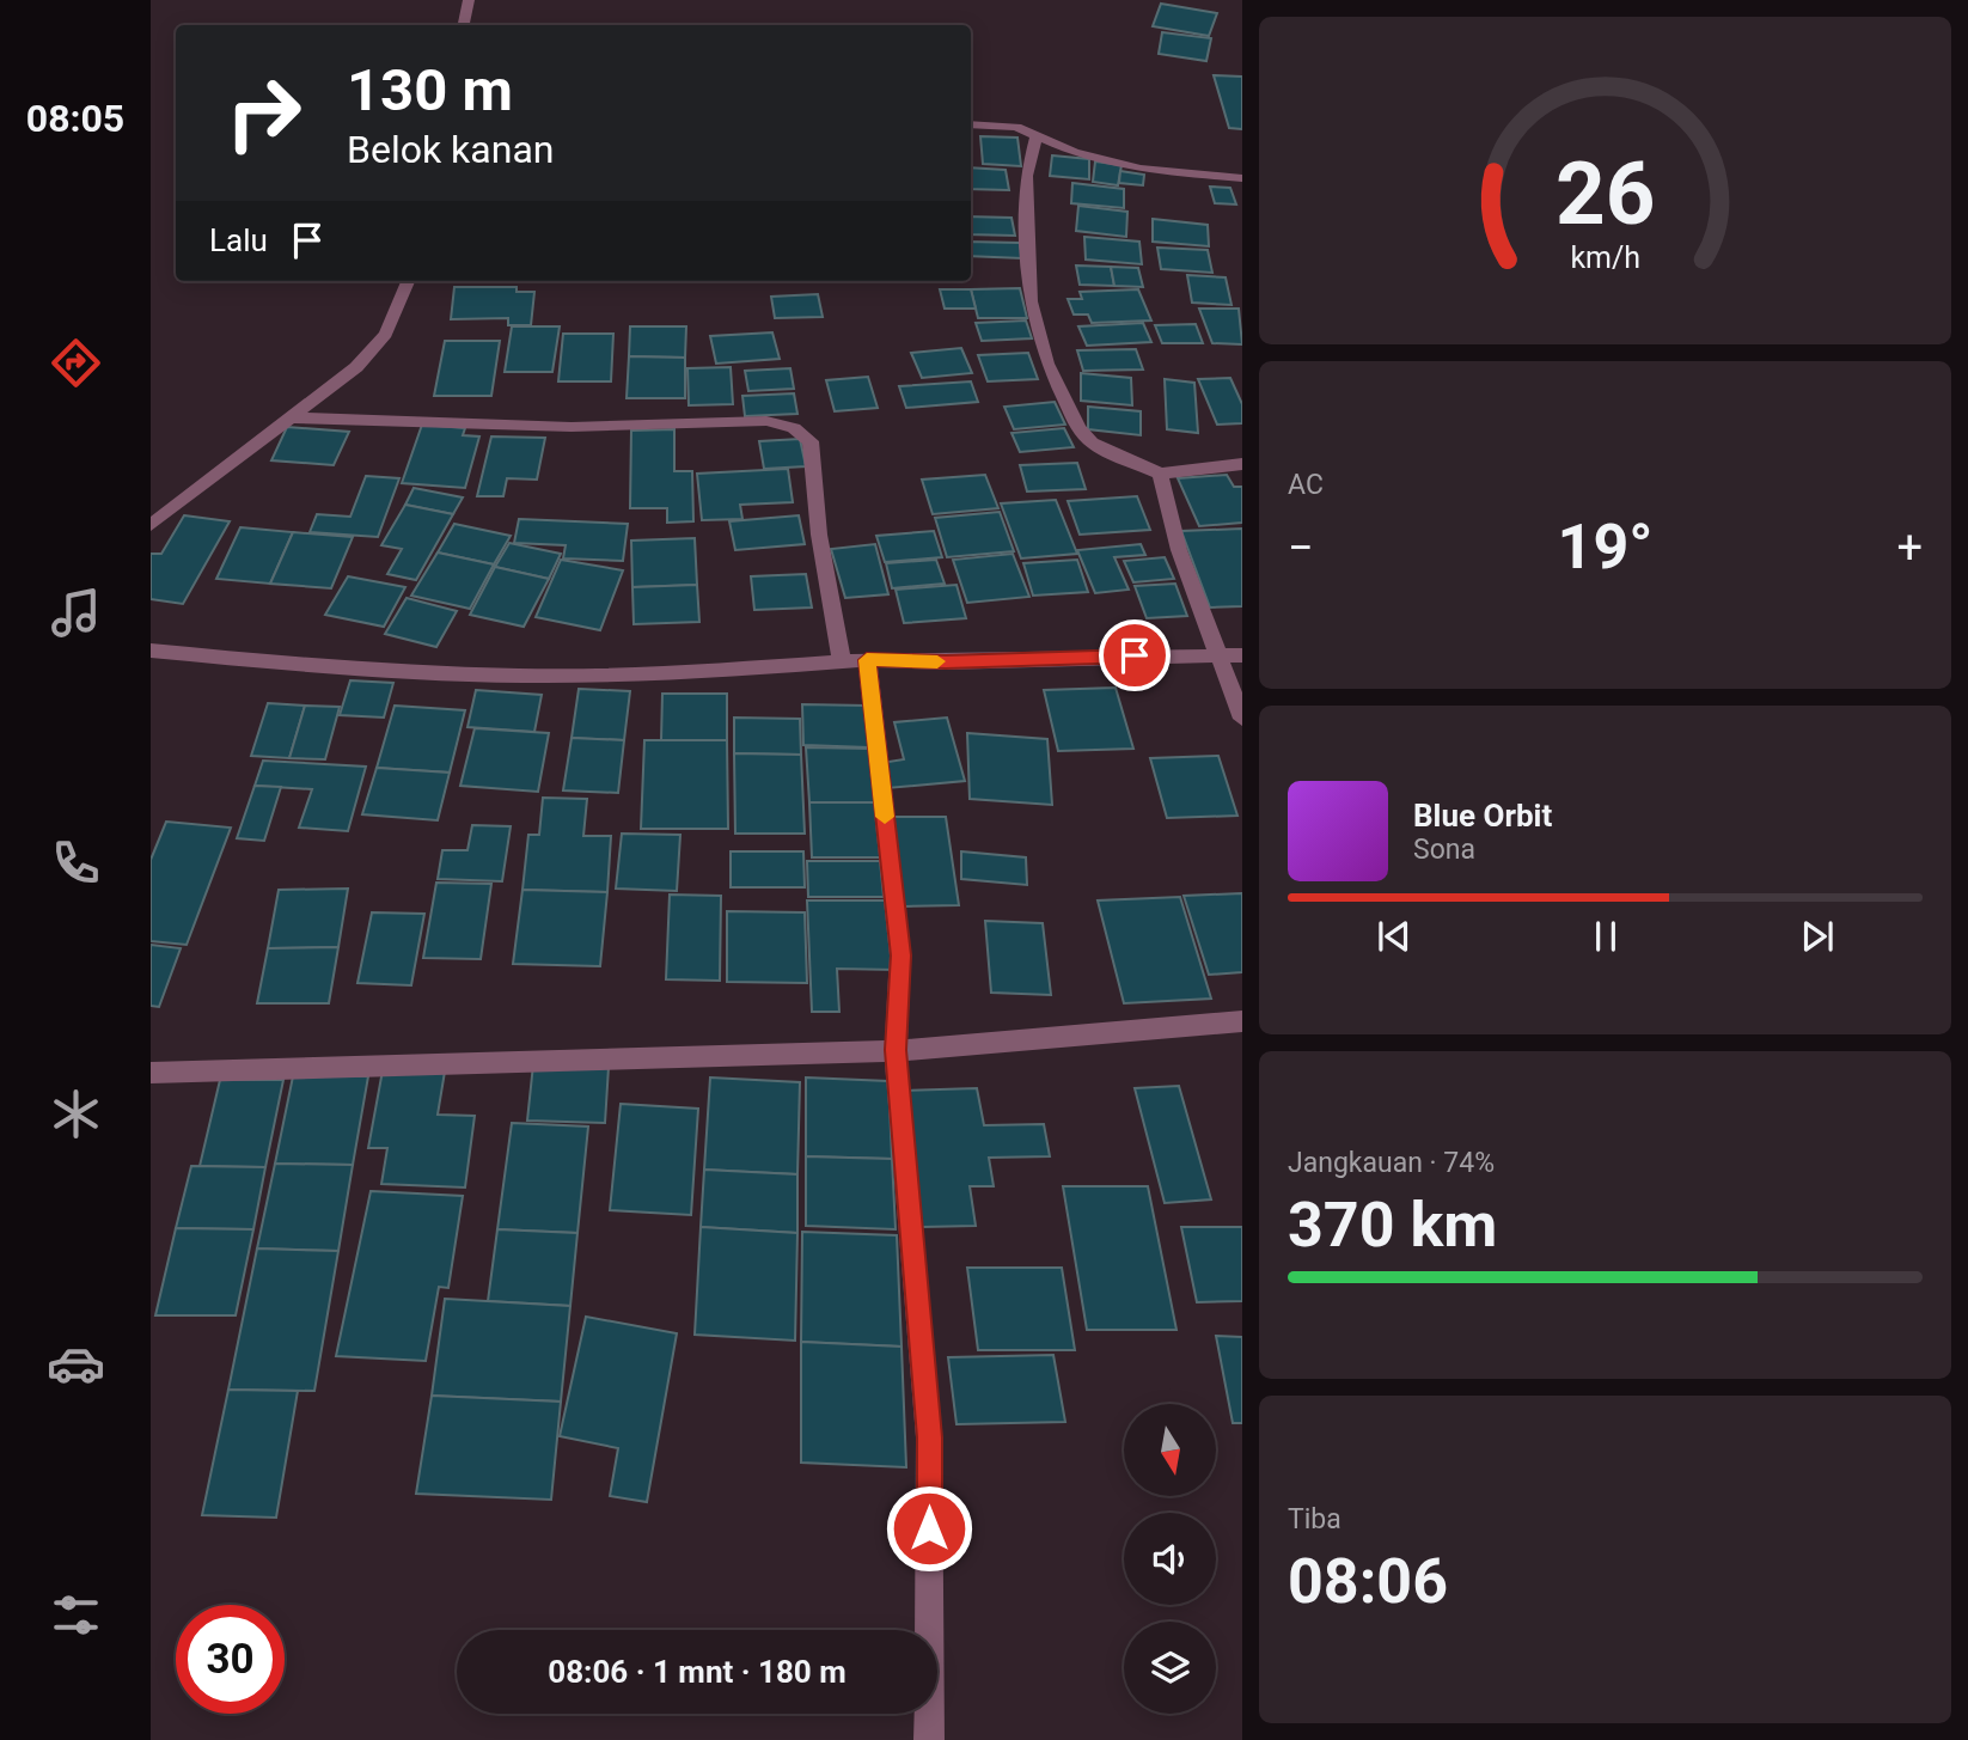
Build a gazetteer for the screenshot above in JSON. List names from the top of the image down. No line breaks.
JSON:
{"north":"bottom","page":{"tabs":"08:05","turn":["130 m","Belok kanan"],"then":"Lalu","tile":["AC",["Jangkauan · 74%","370 km"],["Tiba","08:06"]],"heat":["−","19°","+"],"song":["Blue Orbit","Sona"],"limit":"30","trip":"08:06 · 1 mnt · 180 m","gauge":["26","km/h"]}}
